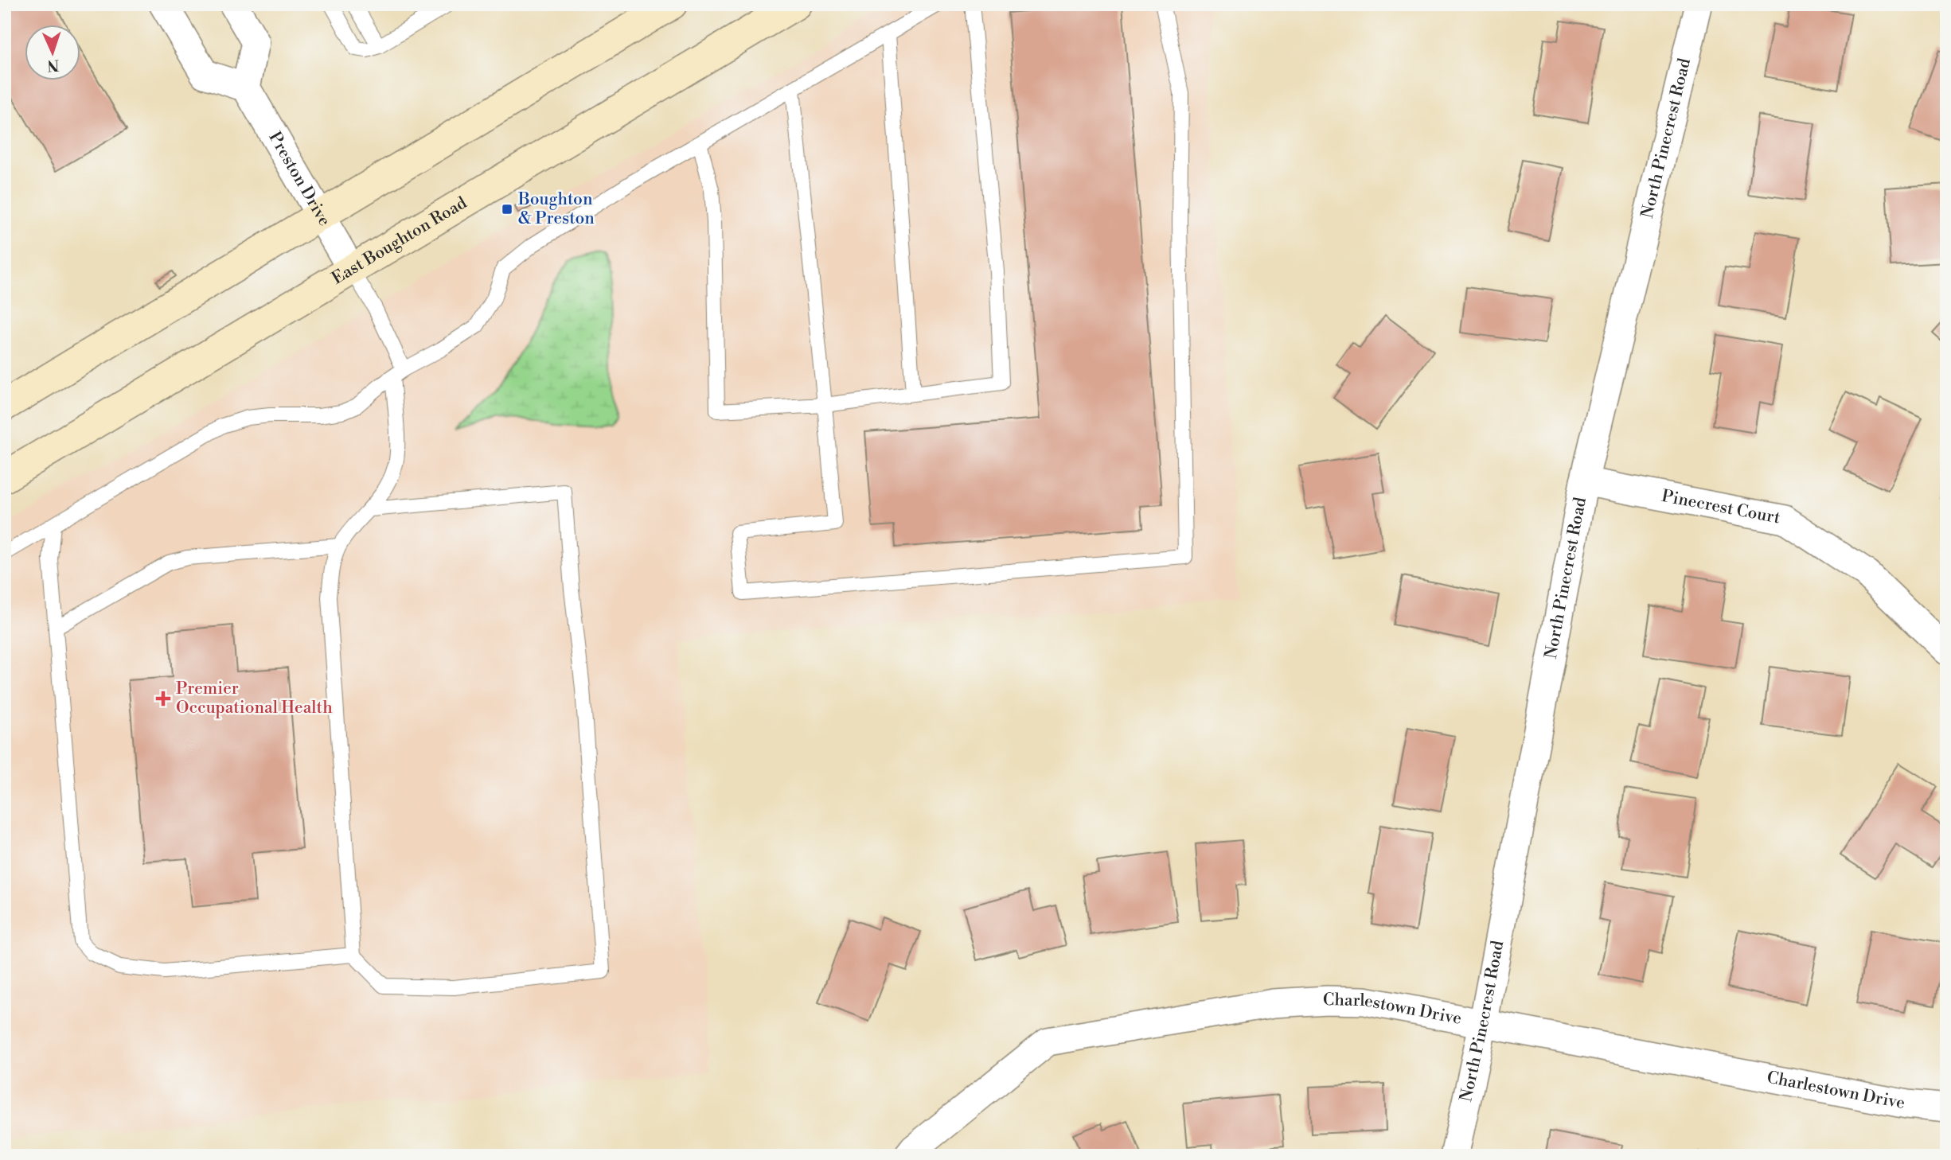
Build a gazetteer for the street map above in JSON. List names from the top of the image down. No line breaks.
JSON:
{"streets":{"main road":["East Boughton Road"],"street":["North Pinecrest Road","Preston Drive","Pinecrest Court","Charlestown Drive"]},"crossings":[["North Pinecrest Road","Pinecrest Court"],["North Pinecrest Road","Charlestown Drive"],["Preston Drive","East Boughton Road"]],"places":{"transit":["Boughton & Preston"],"health":["Premier Occupational Health"]},"north":"bottom"}
